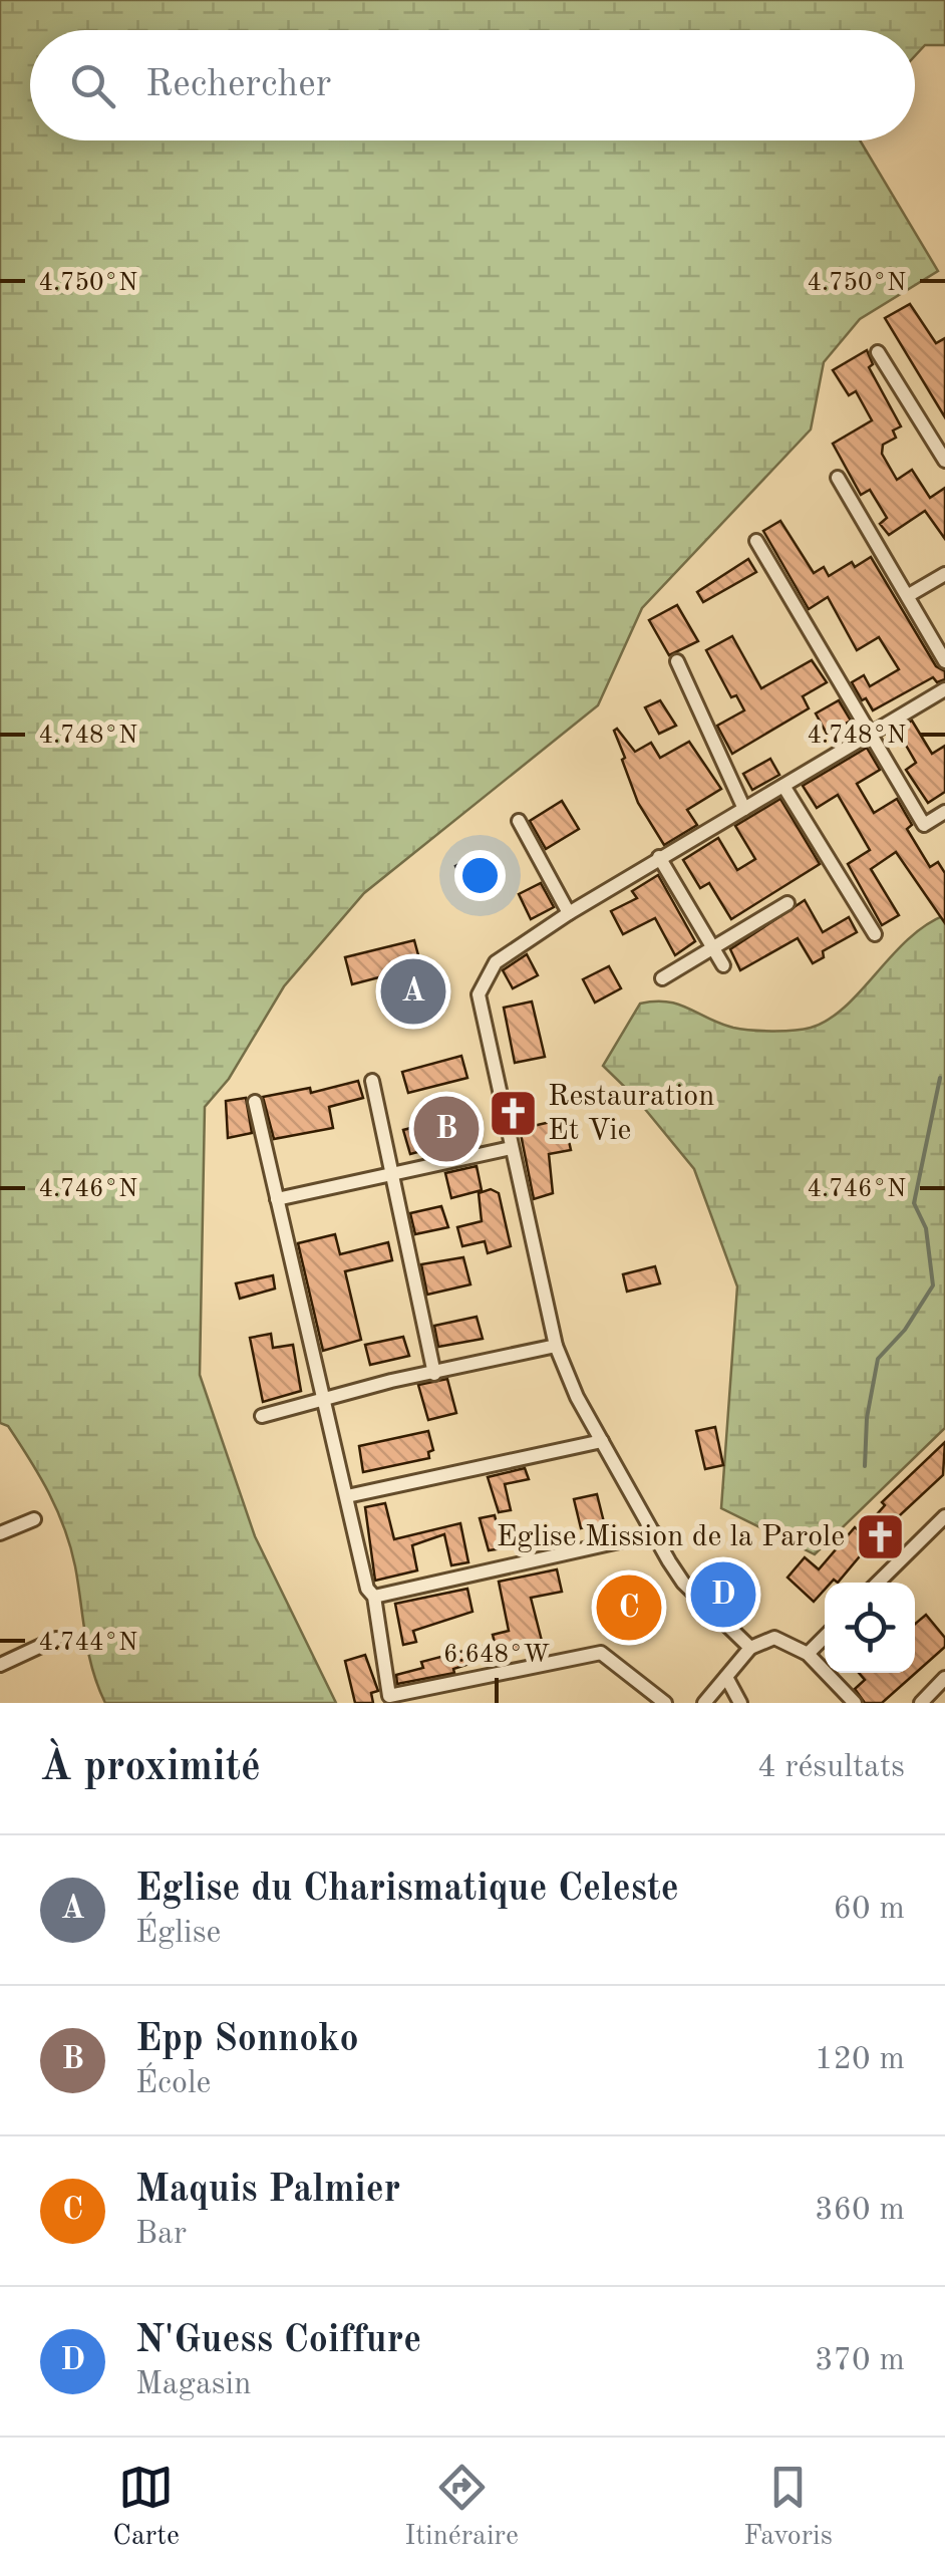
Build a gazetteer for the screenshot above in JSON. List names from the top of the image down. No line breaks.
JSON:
{"places":{"church":["Restauration Et Vie","Eglise Mission de la Parole"]},"page":{"search":"Rechercher","pins":["A","B","D","C"],"heading":["À proximité","4 résultats"],"list":[{"mark":"A","name":"Eglise du Charismatique Celeste","note":"Église","value":"60 m"},{"mark":"B","name":"Epp Sonnoko","note":"École","value":"120 m"},{"mark":"C","name":"Maquis Palmier","note":"Bar","value":"360 m"},{"mark":"D","name":"N'Guess Coiffure","note":"Magasin","value":"370 m"}],"nav":["Carte","Itinéraire","Favoris"]},"coordinates":["4.750°N","4.748°N","4.746°N","4.744°N","6.648°W"]}
